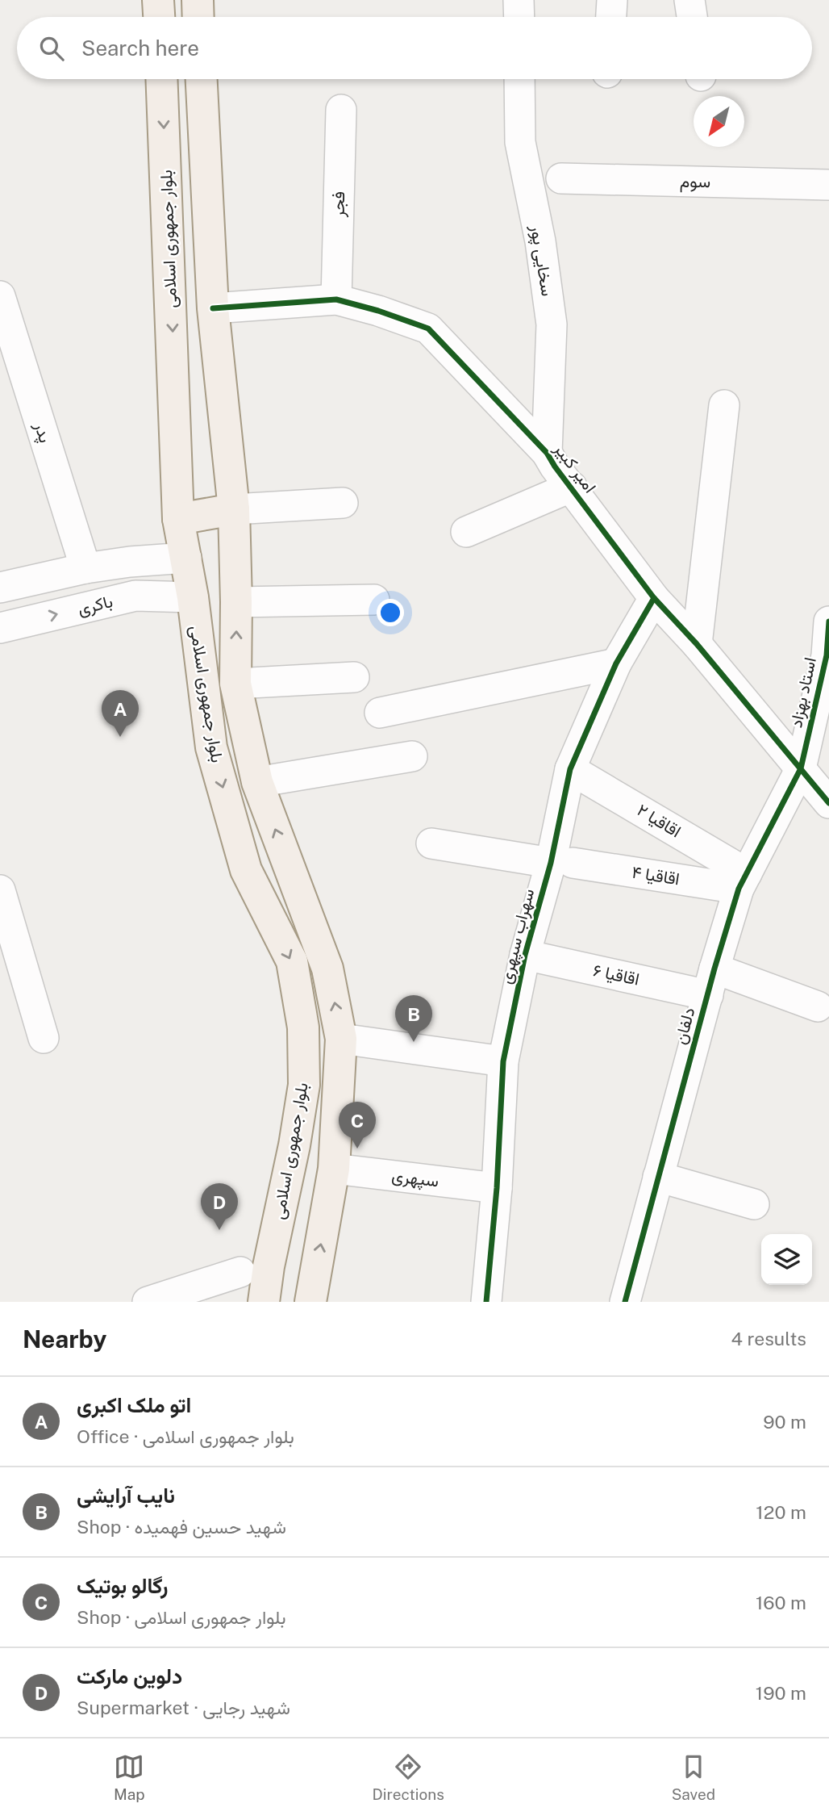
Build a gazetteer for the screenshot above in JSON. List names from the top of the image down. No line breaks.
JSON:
{"streets":{"main road":["بلوار جمهوری اسلامی"],"street":["سوم","فجر","سخایی پور","پدر","امیر کبیر","باکری","استاد بهزاد","اقاقیا ۲","اقاقیا ۴","سهراب سپهری","اقاقیا ۶","دلفان","سپهری"]},"crossings":[["فجر","امیر کبیر"],["بلوار جمهوری اسلامی","امیر کبیر"],["بلوار جمهوری اسلامی","باکری"],["بلوار جمهوری اسلامی","سپهری"],["سخایی پور","امیر کبیر"],["امیر کبیر","استاد بهزاد"],["امیر کبیر","سهراب سپهری"],["امیر کبیر","دلفان"],["استاد بهزاد","دلفان"],["اقاقیا ۲","اقاقیا ۴"],["اقاقیا ۲","سهراب سپهری"],["اقاقیا ۲","دلفان"],["اقاقیا ۴","سهراب سپهری"],["اقاقیا ۴","دلفان"],["سهراب سپهری","اقاقیا ۶"],["سهراب سپهری","سپهری"],["اقاقیا ۶","دلفان"]],"north":"bottom left","page":{"search":"Search here","pins":["A","B","C","D"],"heading":["Nearby","4 results"],"list":[{"mark":"A","name":"اتو ملک اکبری","note":"Office · بلوار جمهوری اسلامی","value":"90 m"},{"mark":"B","name":"نایب آرایشی","note":"Shop · شهید حسین فهمیده","value":"120 m"},{"mark":"C","name":"رگالو بوتیک","note":"Shop · بلوار جمهوری اسلامی","value":"160 m"},{"mark":"D","name":"دلوین مارکت","note":"Supermarket · شهید رجایی","value":"190 m"}],"nav":["Map","Directions","Saved"]}}
